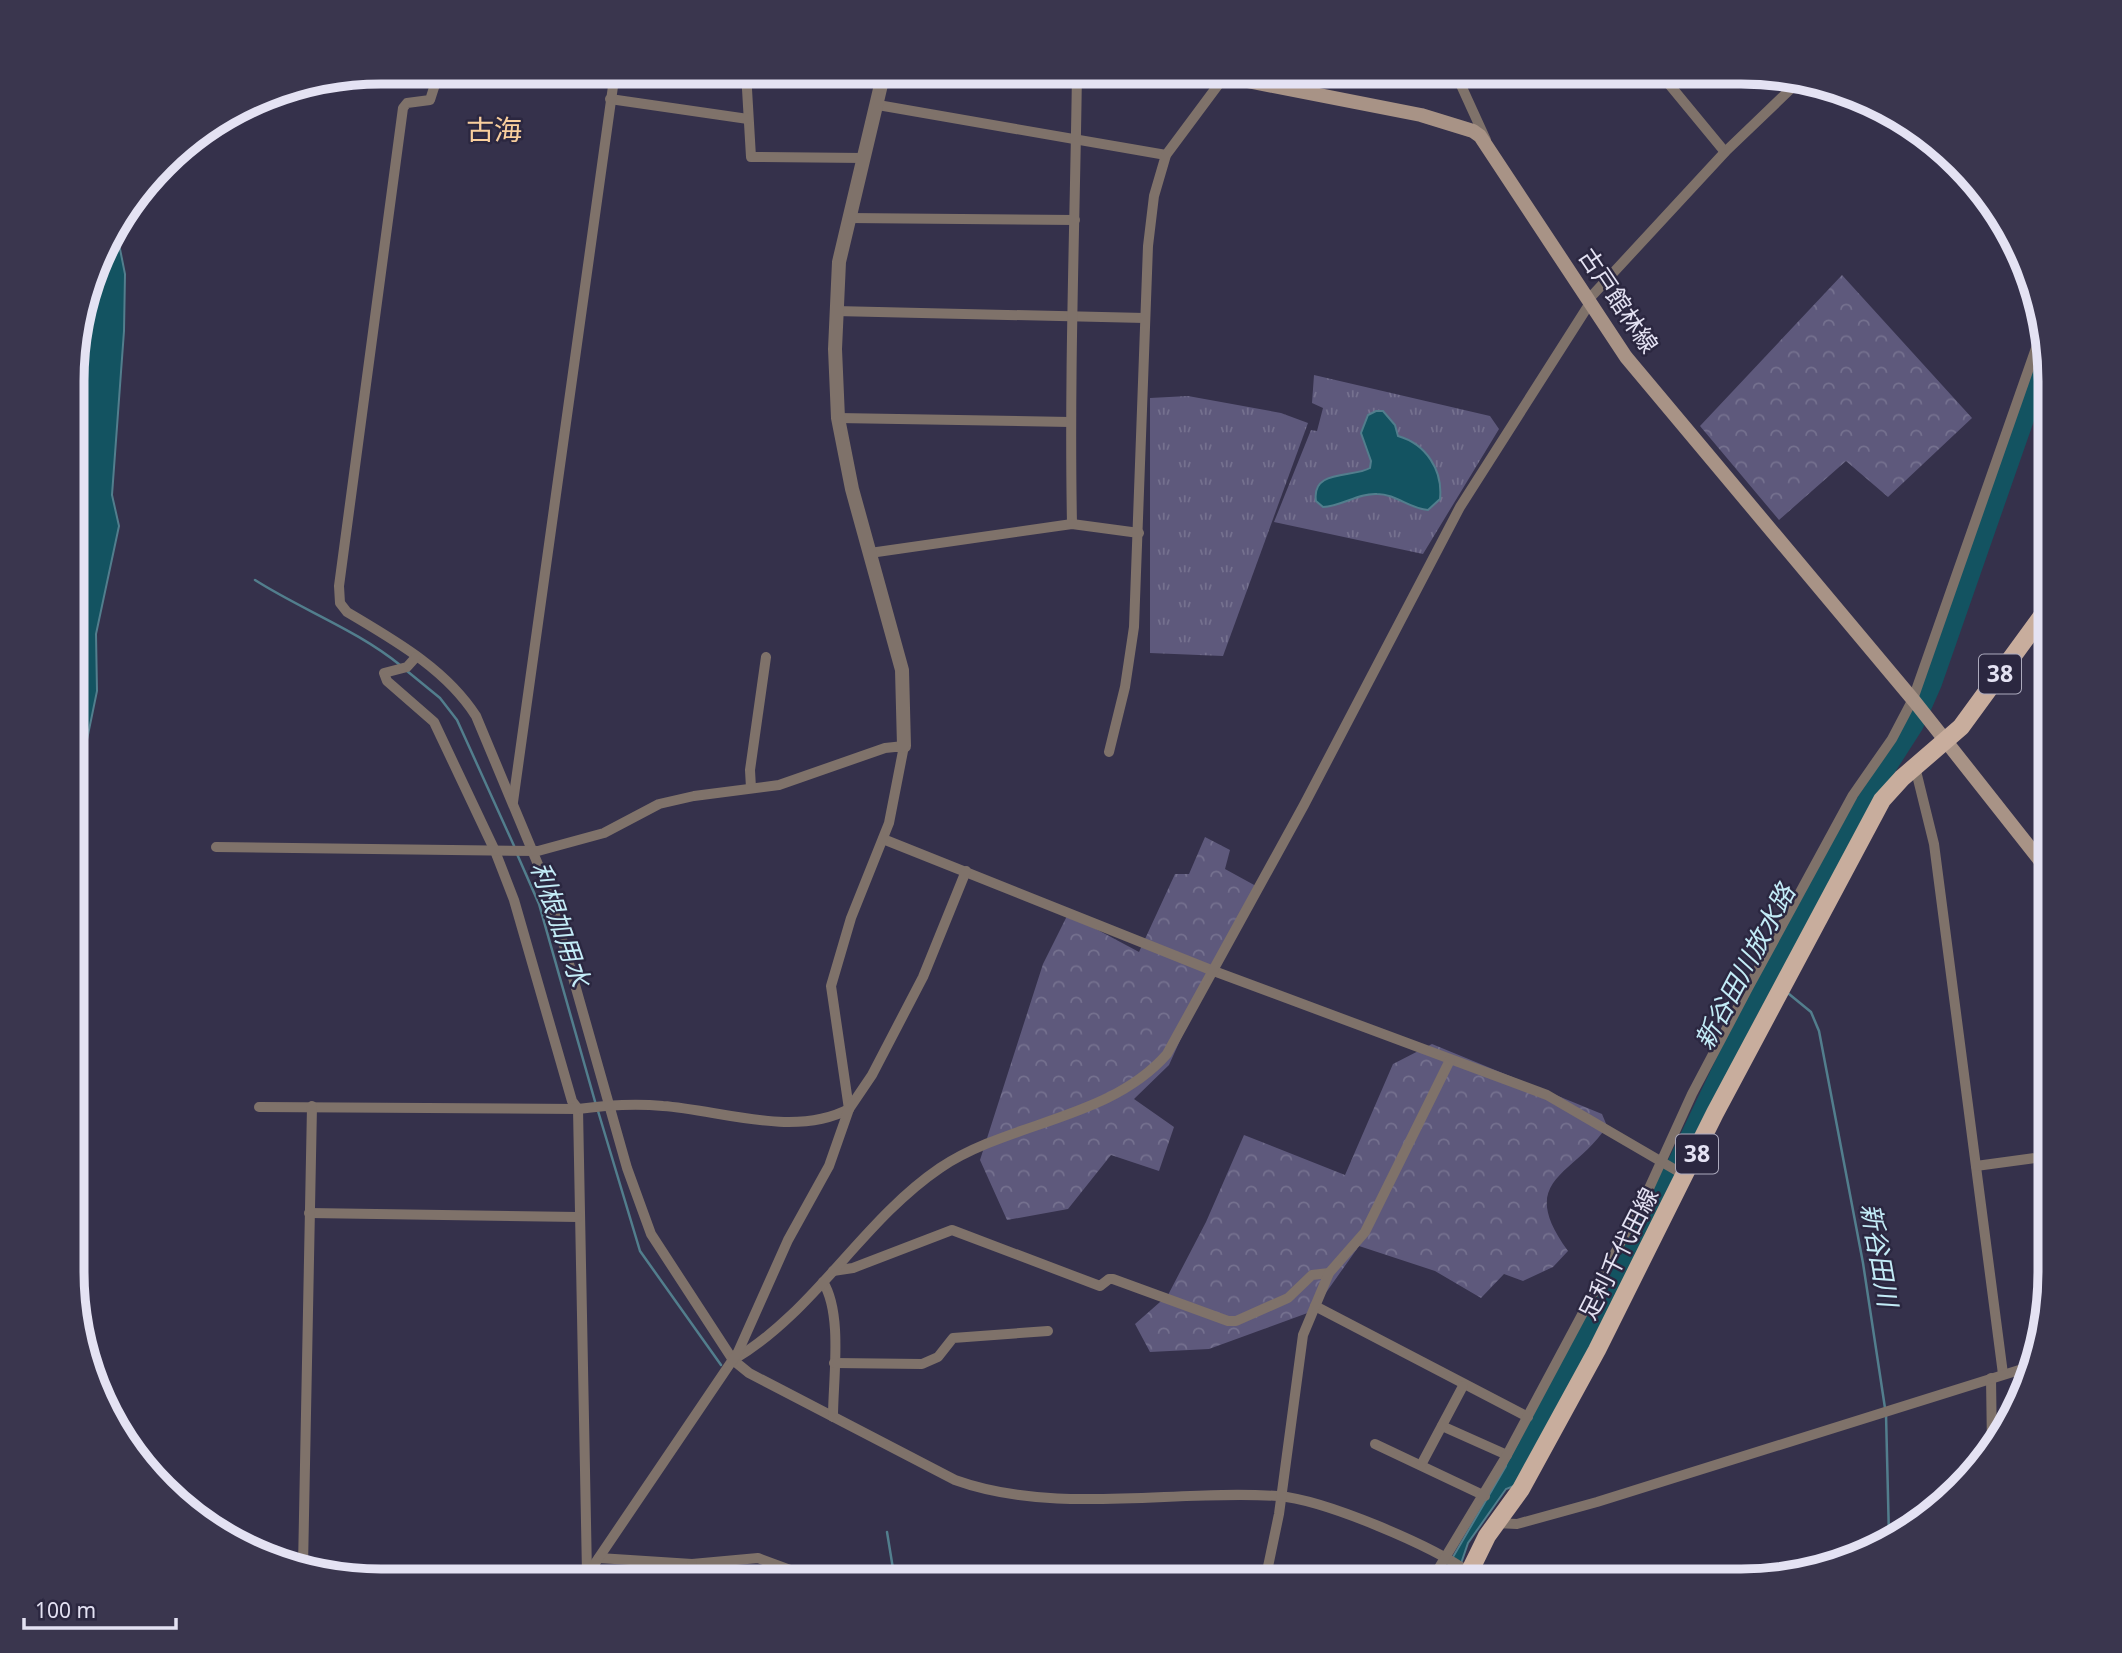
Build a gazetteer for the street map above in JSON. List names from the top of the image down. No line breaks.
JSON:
{"streets":{"main road":["古戸館林線","38","足利千代田線"]},"crossings":[["古戸館林線","足利千代田線"]],"districts":["古海"],"water":["利根加用水","新谷田川放水路","新谷田川"],"scale_bar":"100 m"}
